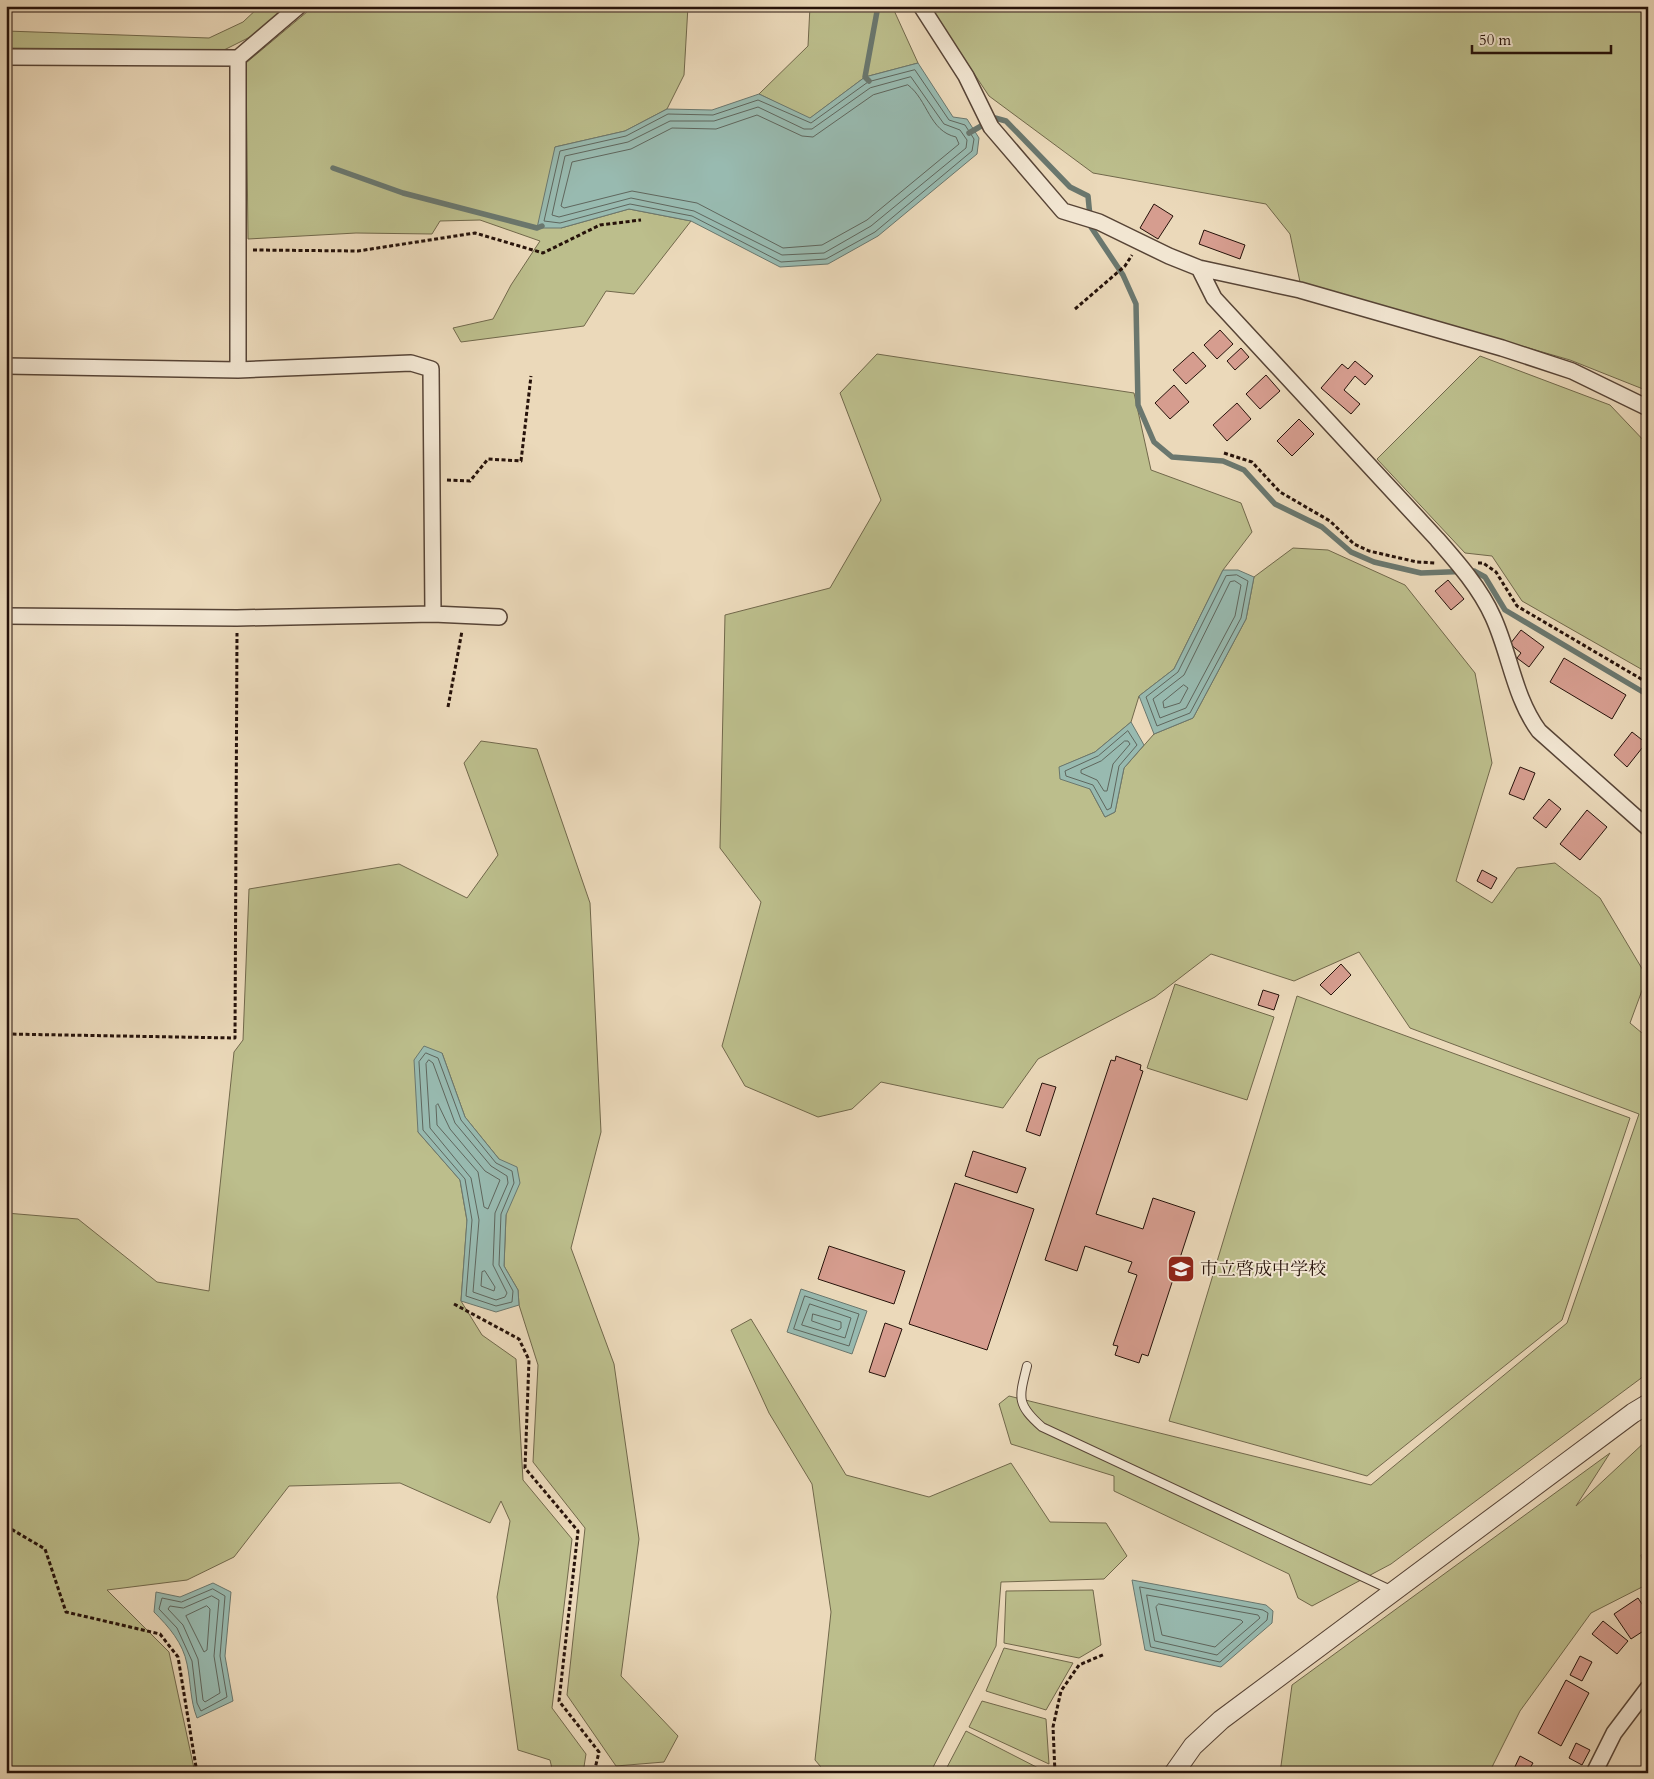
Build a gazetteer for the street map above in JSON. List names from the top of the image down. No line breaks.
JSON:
{"places":{"school or university":["市立啓成中学校"]},"scale_bar":"50 m"}
